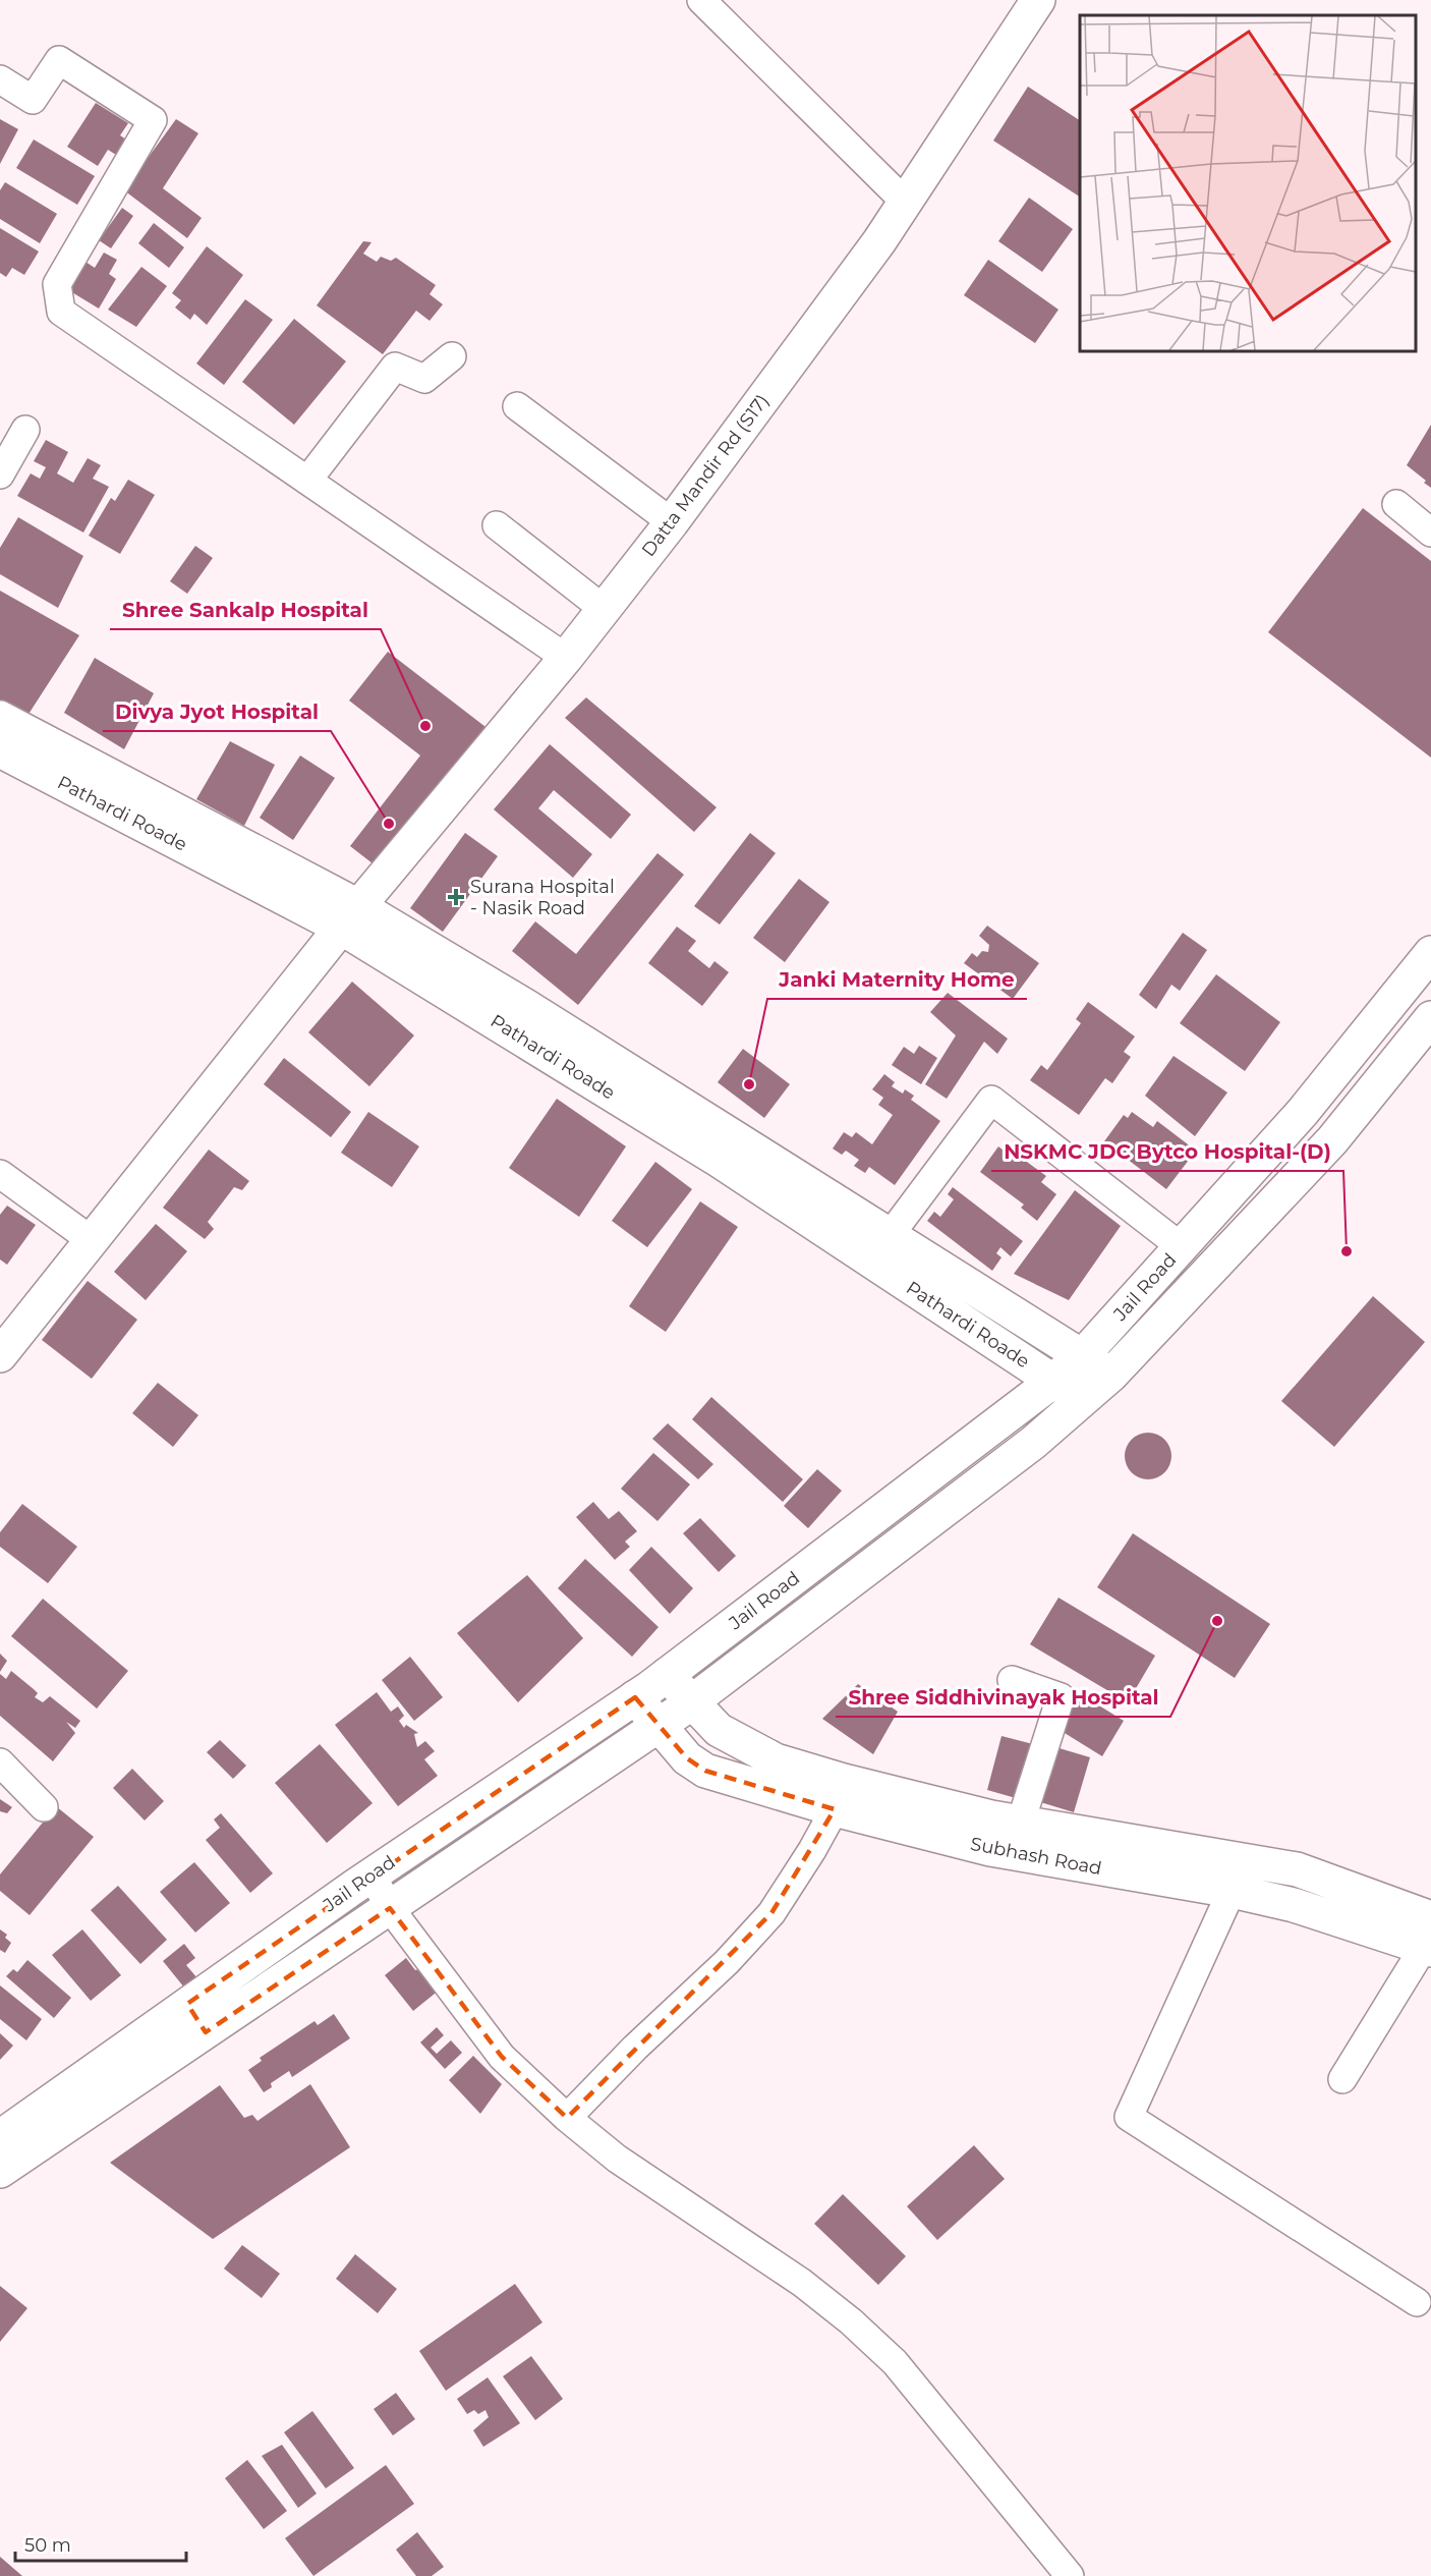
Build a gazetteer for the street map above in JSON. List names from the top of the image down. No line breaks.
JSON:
{"streets":{"main road":["Datta Mandir Rd (S17)","Pathardi Roade","Jail Road","Subhash Road"]},"crossings":[["Datta Mandir Rd (S17)","Pathardi Roade"],["Pathardi Roade","Jail Road"],["Jail Road","Subhash Road"]],"places":{"other":["Shree Sankalp Hospital","Divya Jyot Hospital","Janki Maternity Home","NSKMC JDC Bytco Hospital-(D)","Shree Siddhivinayak Hospital"],"health":["Surana Hospital - Nasik Road"]},"scale_bar":"50 m"}
